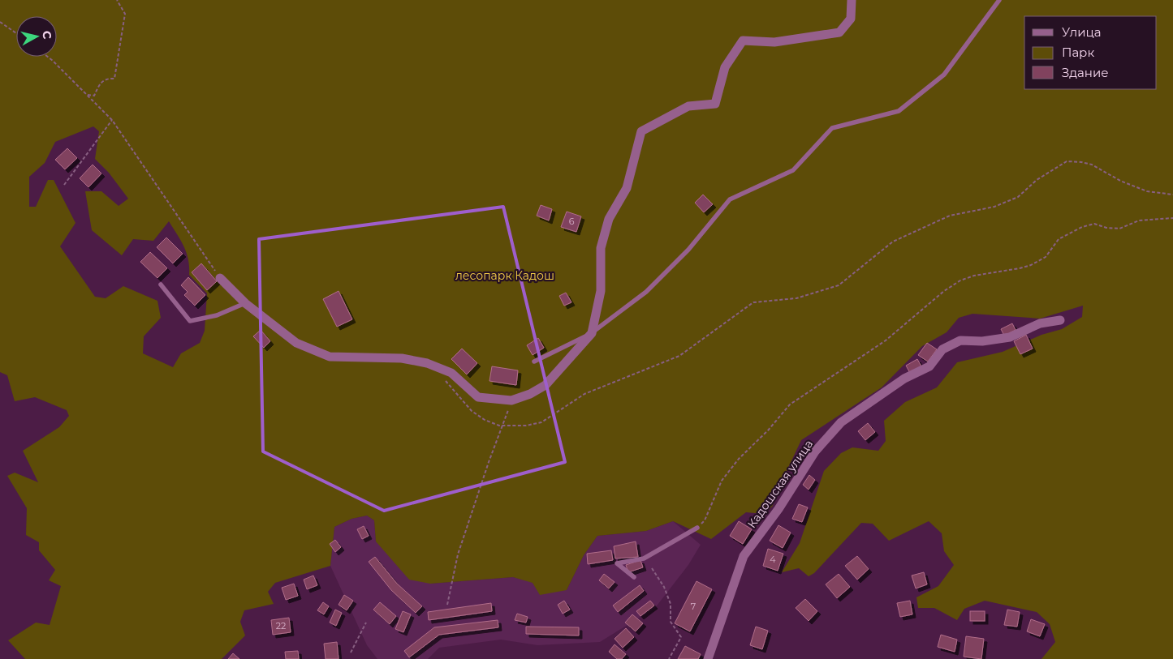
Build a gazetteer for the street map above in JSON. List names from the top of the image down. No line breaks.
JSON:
{"streets":{"street":["Кадошская улица"]},"parks":["лесопарк Кадош"],"house_numbers":["6","4","7","22"],"legend":["Улица","Парк","Здание"],"north":"right"}
